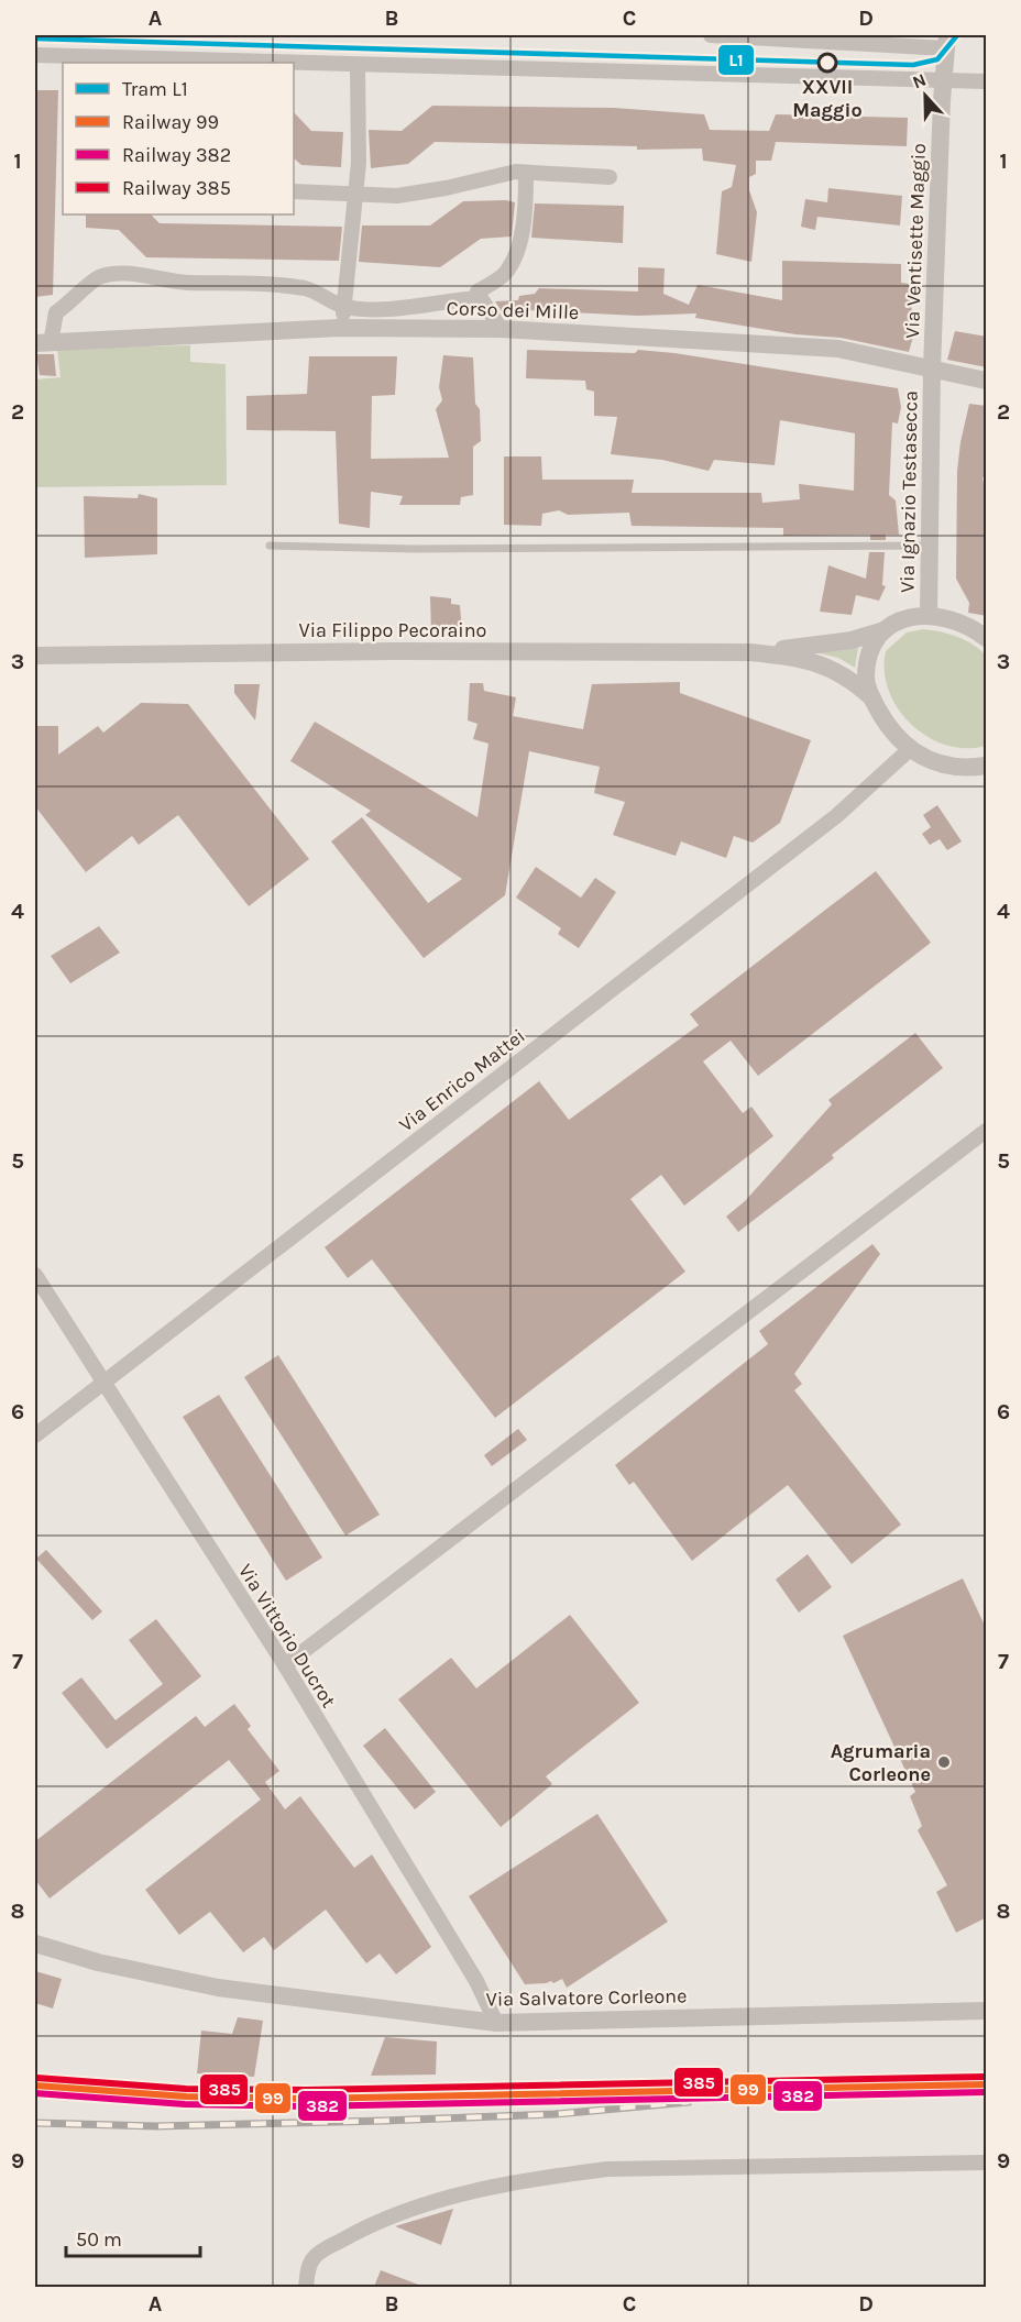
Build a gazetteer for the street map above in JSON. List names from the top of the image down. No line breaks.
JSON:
{"streets":{"street":["Via Ventisette Maggio","Corso dei Mille","Via Ignazio Testasecca","Via Filippo Pecoraino","Via Enrico Mattei","Via Vittorio Ducrot","Via Salvatore Corleone"]},"crossings":[["Via Ventisette Maggio","Corso dei Mille"],["Via Ventisette Maggio","Via Ignazio Testasecca"],["Corso dei Mille","Via Ignazio Testasecca"],["Via Ignazio Testasecca","Via Filippo Pecoraino"],["Via Enrico Mattei","Via Vittorio Ducrot"],["Via Vittorio Ducrot","Via Salvatore Corleone"]],"places":["XXVII Maggio","Agrumaria Corleone"],"lines":["tram line L1","rail line 385","rail line 99","rail line 382"],"legend":["Tram L1","Railway 99","Railway 382","Railway 385"],"scale_bar":"50 m","north":"top","grid":{"columns":["A","B","C","D"],"rows":["1","2","3","4","5","6","7","8","9"]}}
